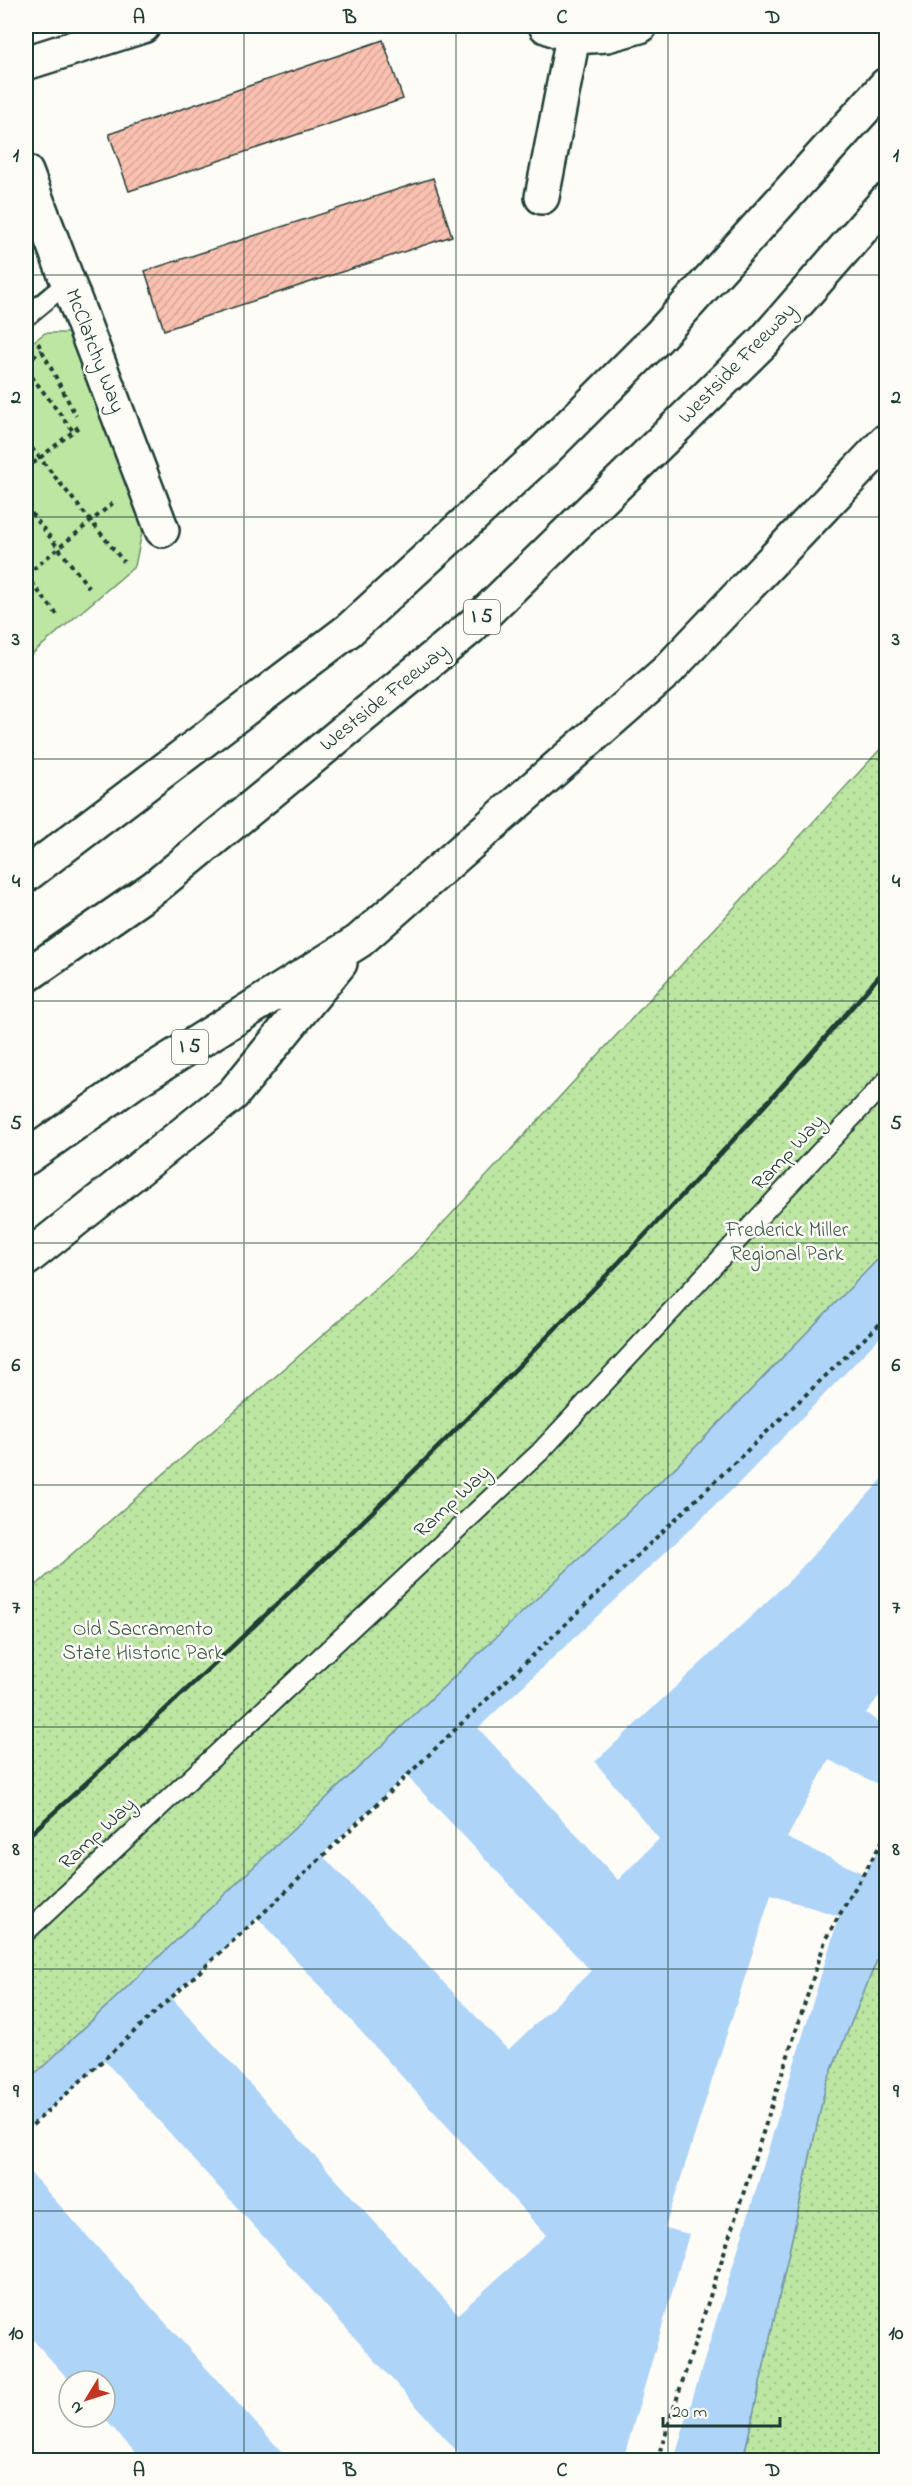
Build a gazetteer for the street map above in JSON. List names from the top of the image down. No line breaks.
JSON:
{"streets":{"main road":["McClatchy Way","Westside Freeway","I 5"],"lane":["Ramp Way"]},"parks":["Frederick Miller Regional Park","Old Sacramento State Historic Park"],"scale_bar":"20 m","north":"bottom left","grid":{"columns":["A","B","C","D"],"rows":["1","2","3","4","5","6","7","8","9","10"]}}
